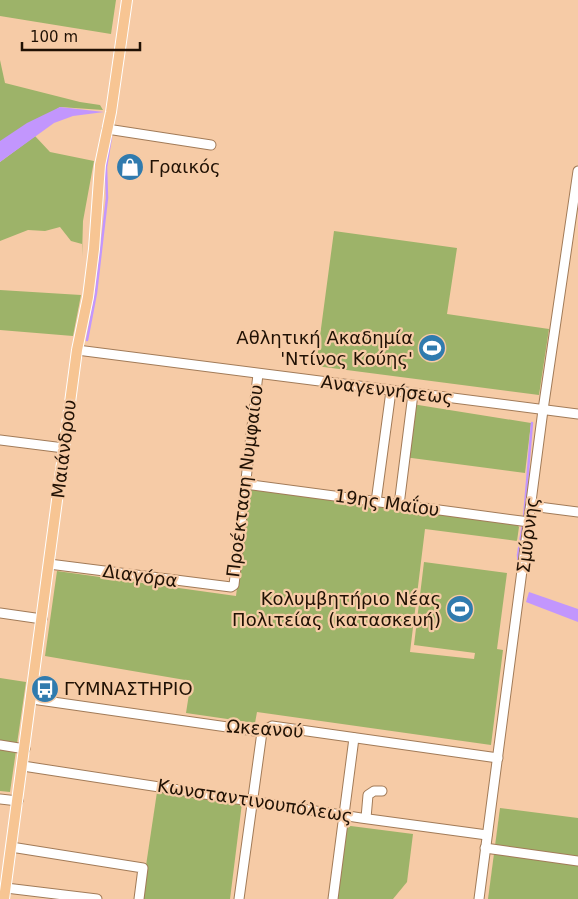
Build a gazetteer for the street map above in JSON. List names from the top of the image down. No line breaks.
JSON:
{"streets":{"main road":["Μαιάνδρου"],"street":["Αναγεννήσεως","Προέκταση Νυμφαίου","19ης Μαΐου","Σμύρνης","Διαγόρα","Ωκεανού","Κωνσταντινουπόλεως"]},"crossings":[["Αναγεννήσεως","Μαιάνδρου"],["Αναγεννήσεως","Προέκταση Νυμφαίου"],["Αναγεννήσεως","Σμύρνης"],["Μαιάνδρου","Διαγόρα"],["Μαιάνδρου","Ωκεανού"],["Μαιάνδρου","Κωνσταντινουπόλεως"],["Προέκταση Νυμφαίου","19ης Μαΐου"],["Προέκταση Νυμφαίου","Διαγόρα"],["19ης Μαΐου","Σμύρνης"],["Σμύρνης","Ωκεανού"],["Σμύρνης","Κωνσταντινουπόλεως"]],"places":{"shop":["Γραικός"],"sports":["Αθλητική Ακαδημία 'Ντίνος Κούης'","Κολυμβητήριο Νέας Πολιτείας (κατασκευή)"],"bus stop":["ΓΥΜΝΑΣΤΗΡΙΟ"]},"scale_bar":"100 m"}
